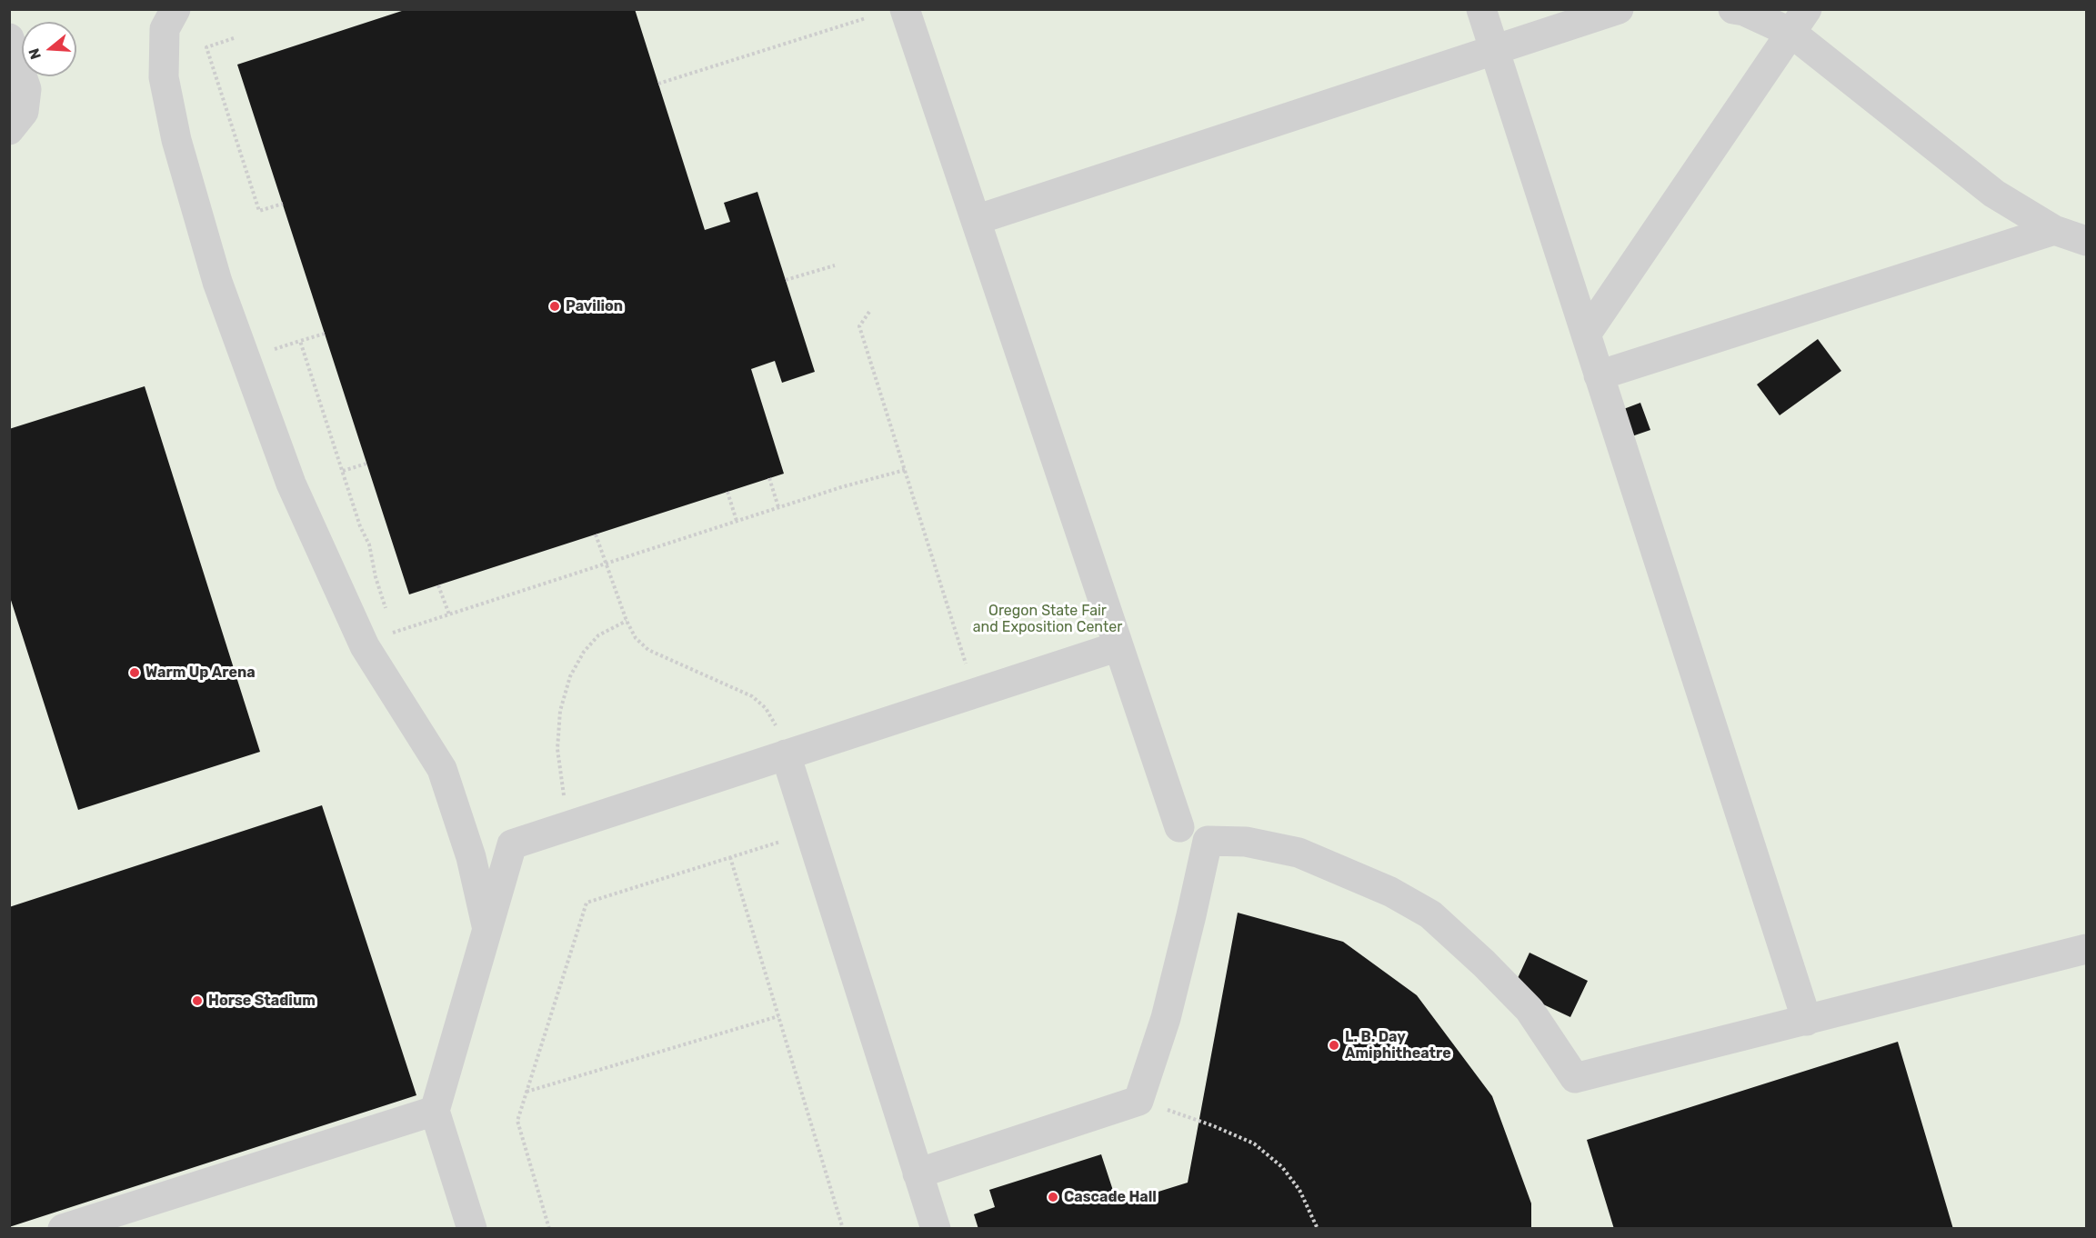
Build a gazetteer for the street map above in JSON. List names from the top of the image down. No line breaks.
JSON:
{"parks":["Oregon State Fair and Exposition Center"],"places":["Pavilion","Warm Up Arena","Horse Stadium","L. B. Day Amiphitheatre","Cascade Hall"],"north":"left"}
